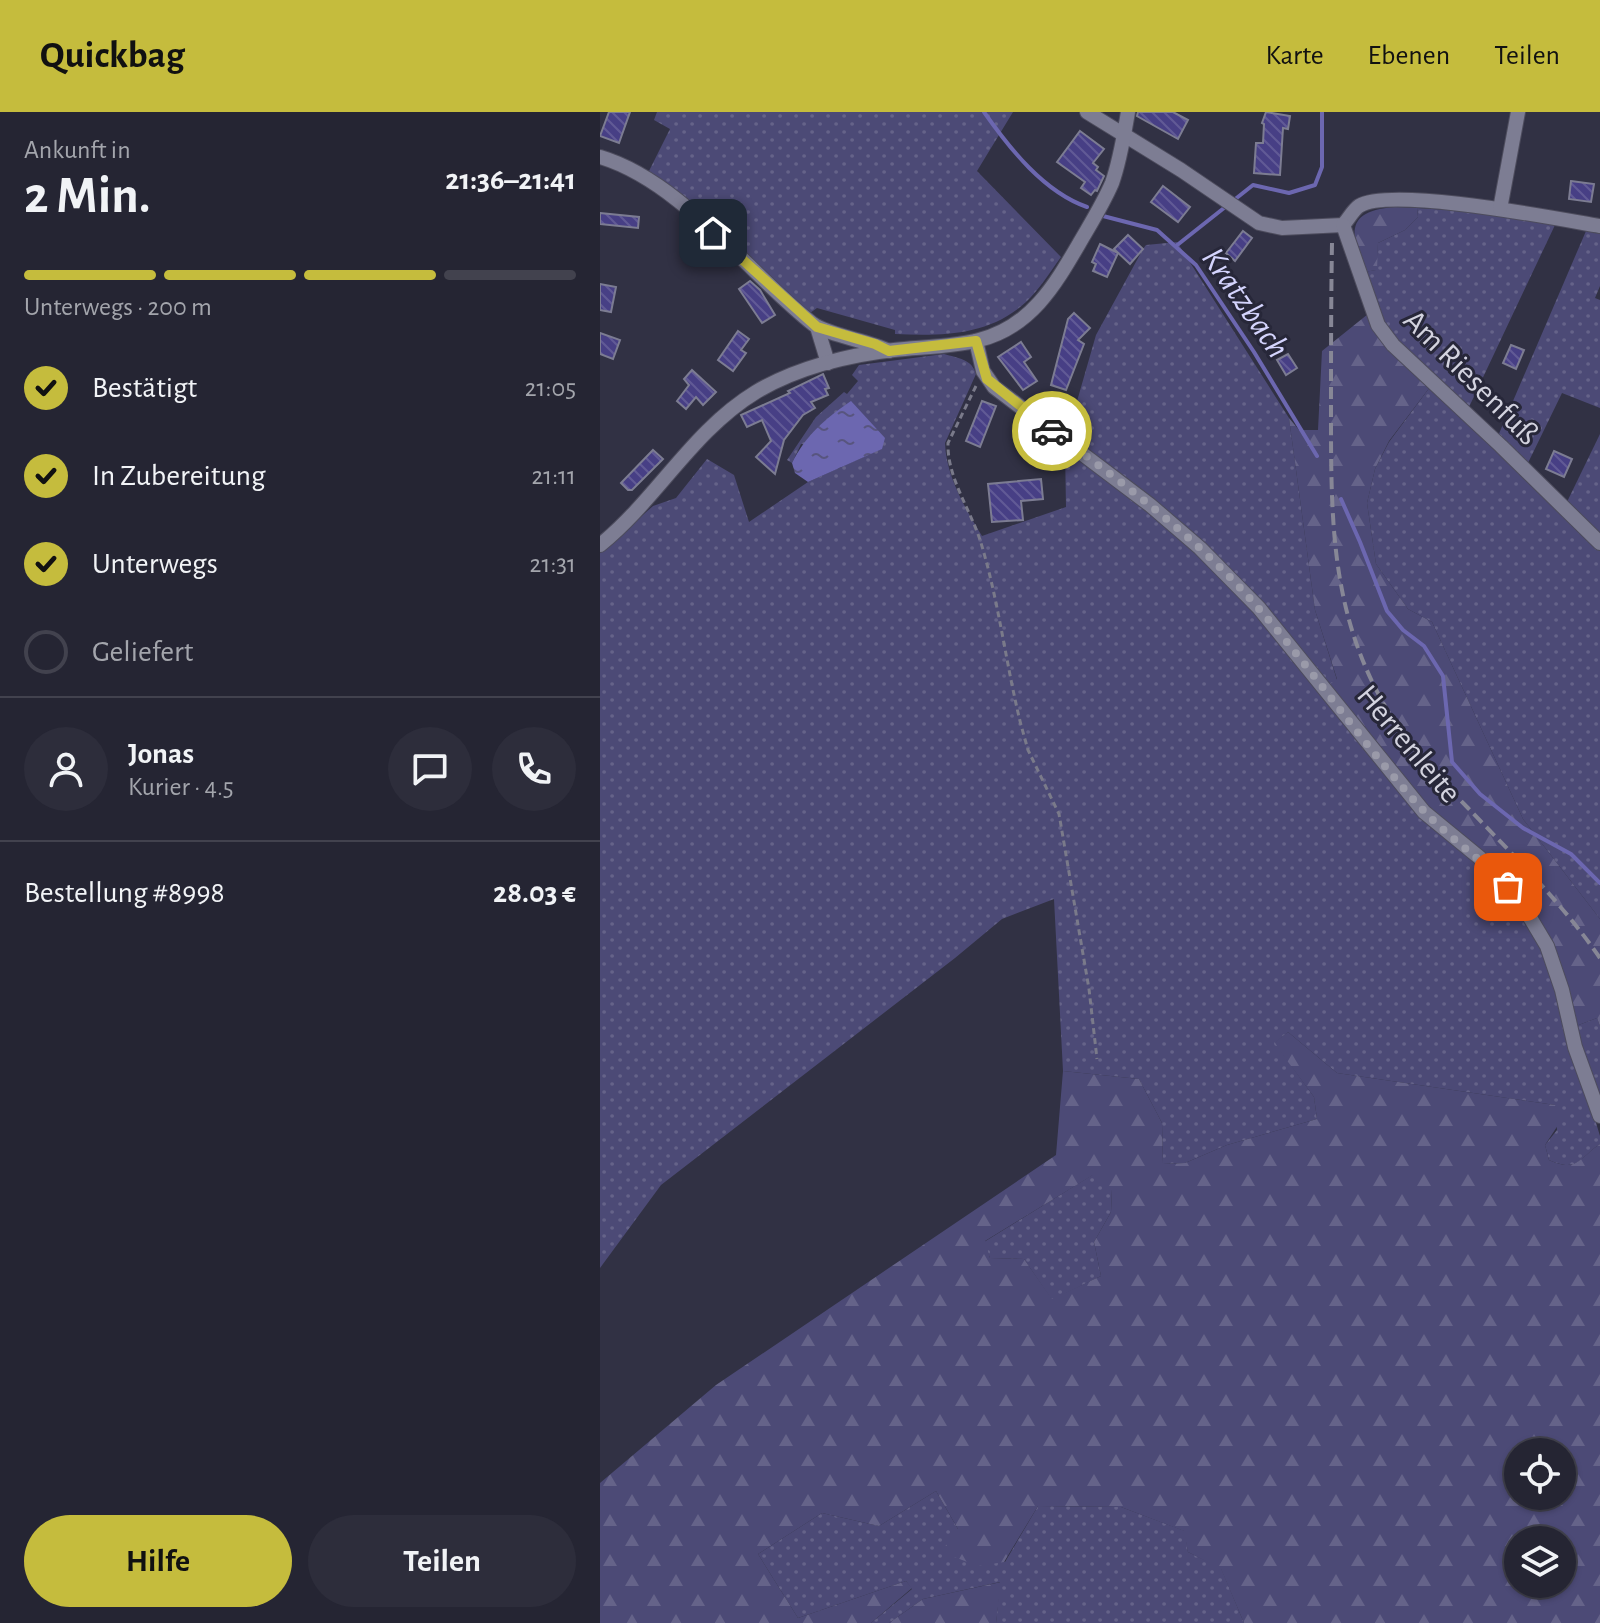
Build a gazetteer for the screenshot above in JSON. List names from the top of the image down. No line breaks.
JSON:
{"streets":{"street":["Am Riesenfuß","Herrenleite"]},"water":["Kratzbach"],"page":{"header":"Quickbag","nav":["Karte","Ebenen","Teilen"],"heading":["2 Min.","Ankunft in","21:36–21:41"],"panel":["Jonas","Kurier · 4.5","Bestellung #8998","28.03 €"],"bar":"Unterwegs · 200 m","list":[["Bestätigt","21:05"],["In Zubereitung","21:11"],["Unterwegs","21:31"],"Geliefert"],"buttons":["Hilfe","Teilen"]}}
